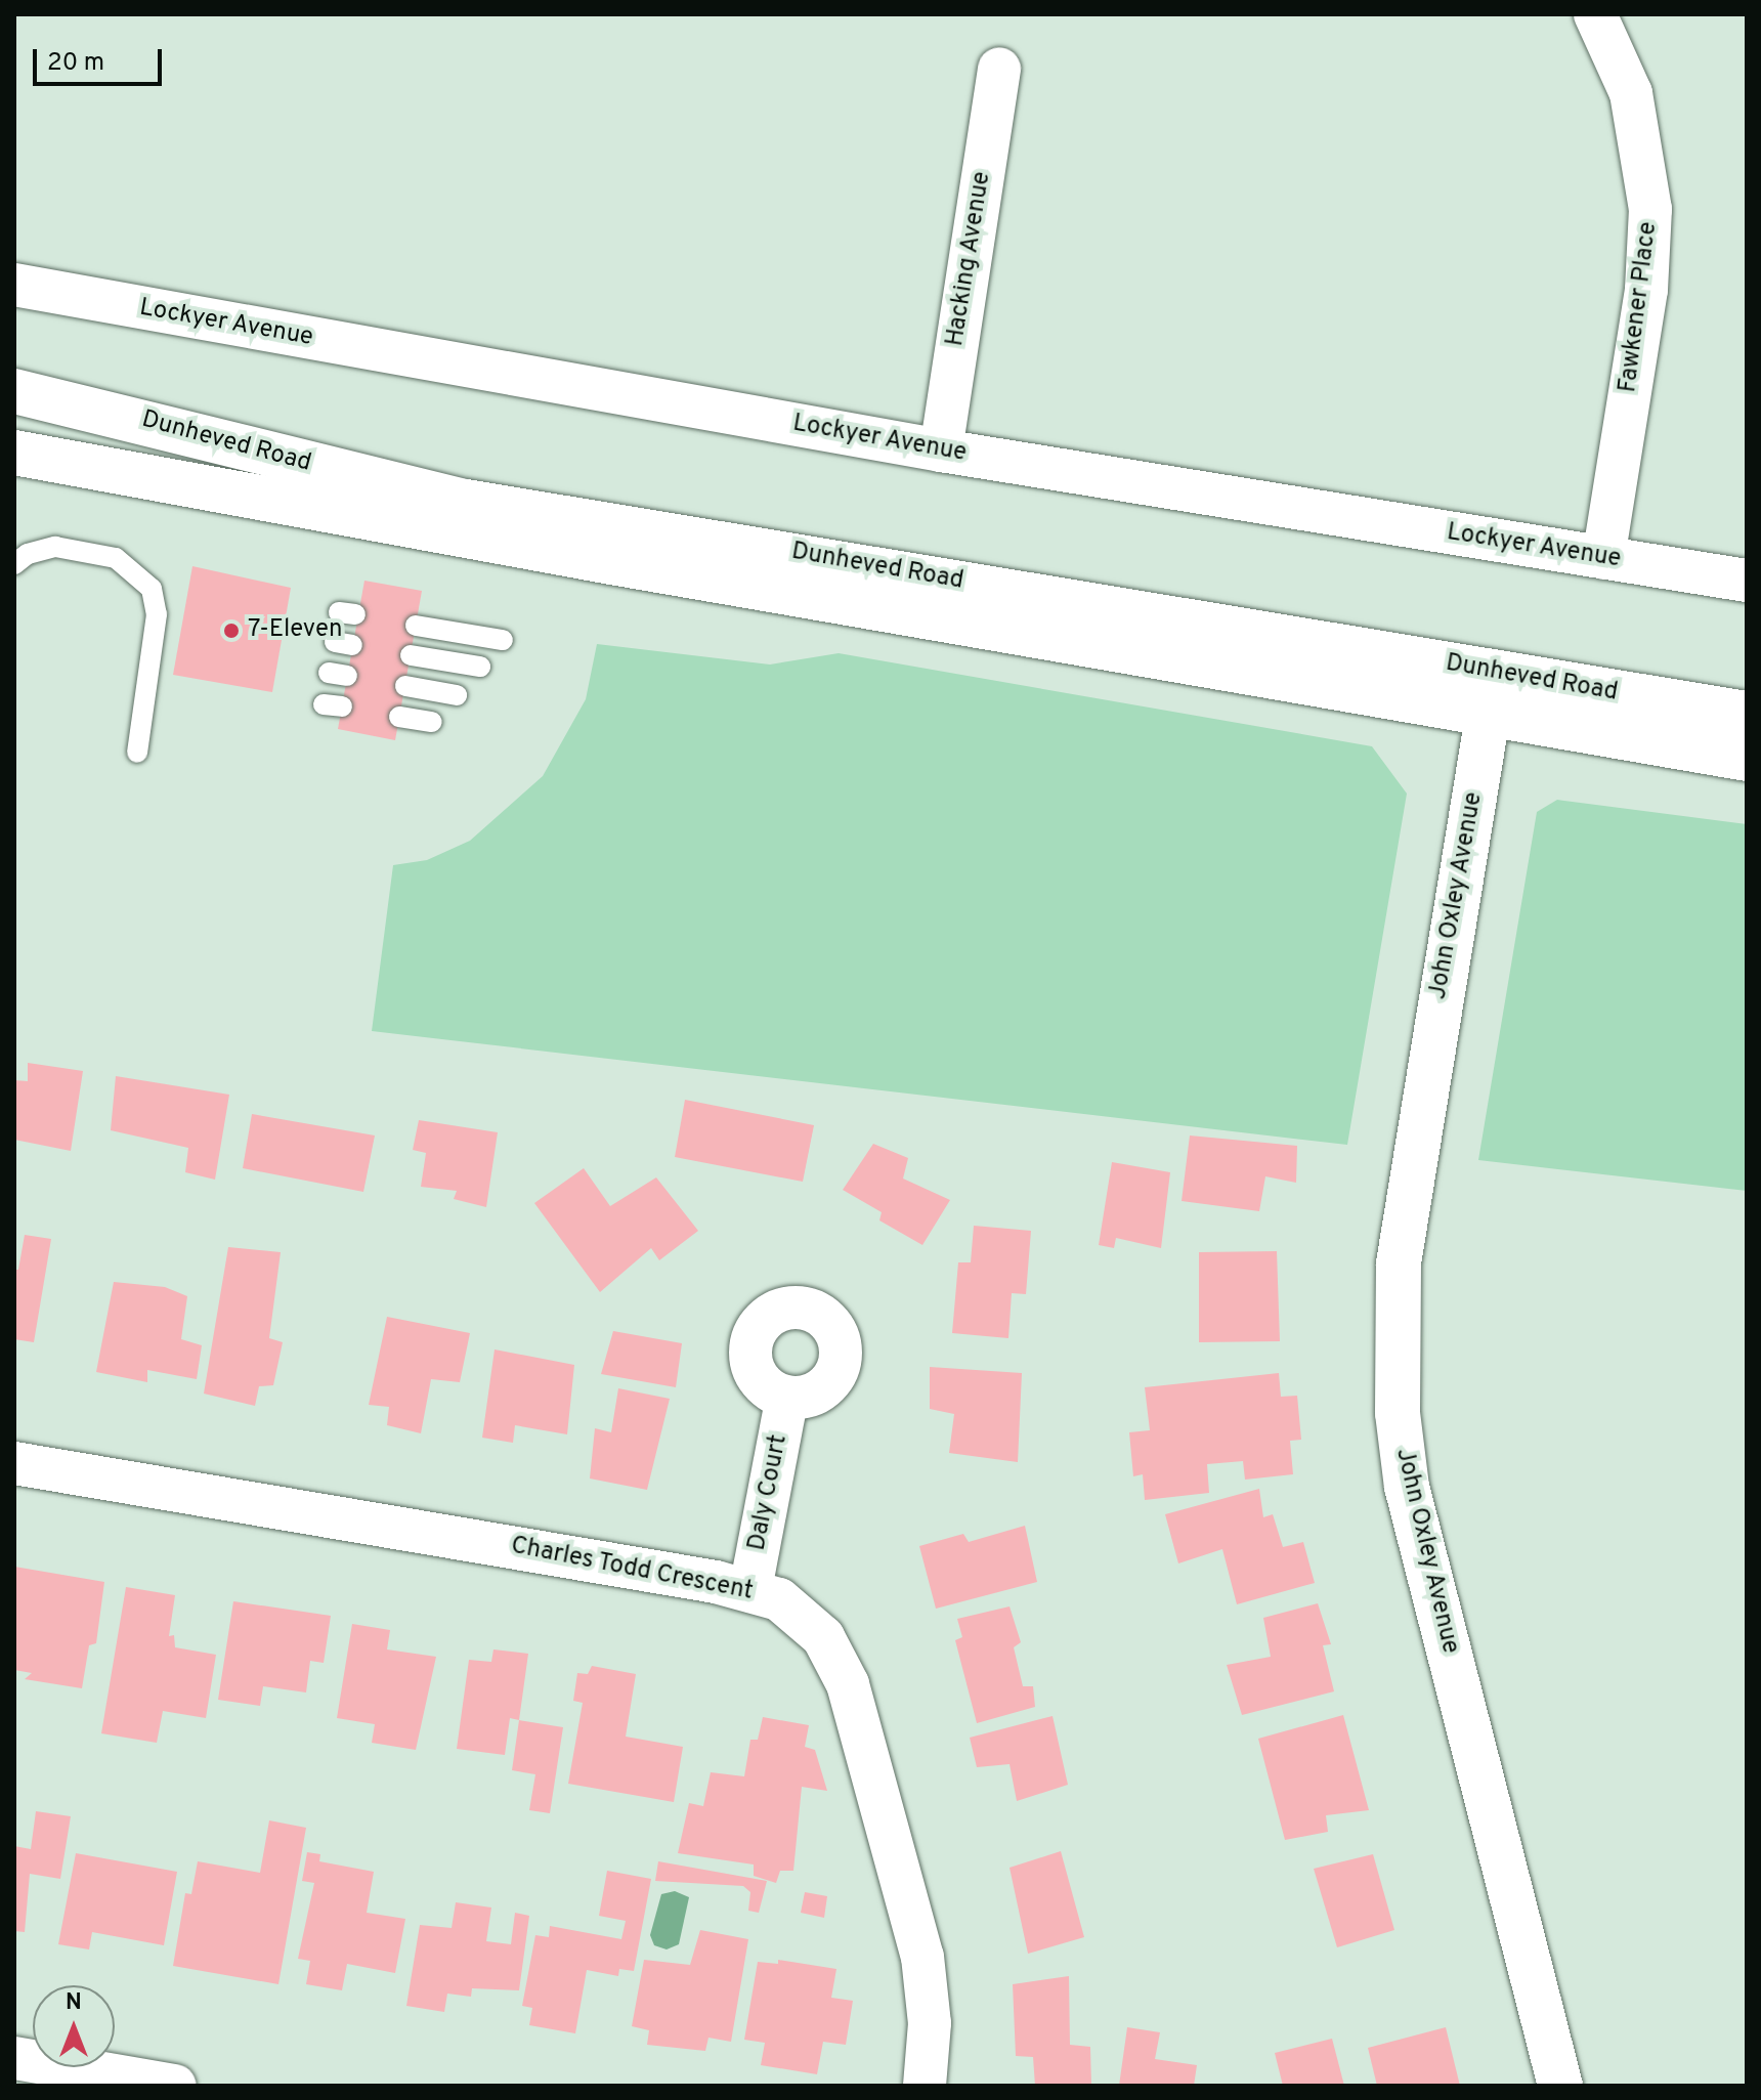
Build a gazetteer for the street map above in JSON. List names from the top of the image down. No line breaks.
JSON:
{"streets":{"main road":["Dunheved Road","John Oxley Avenue"],"street":["Hacking Avenue","Fawkener Place","Lockyer Avenue","Daly Court","Charles Todd Crescent"]},"crossings":[["Hacking Avenue","Lockyer Avenue"],["Fawkener Place","Lockyer Avenue"],["Dunheved Road","John Oxley Avenue"],["Daly Court","Charles Todd Crescent"]],"places":["7-Eleven"],"scale_bar":"20 m","north":"top"}
